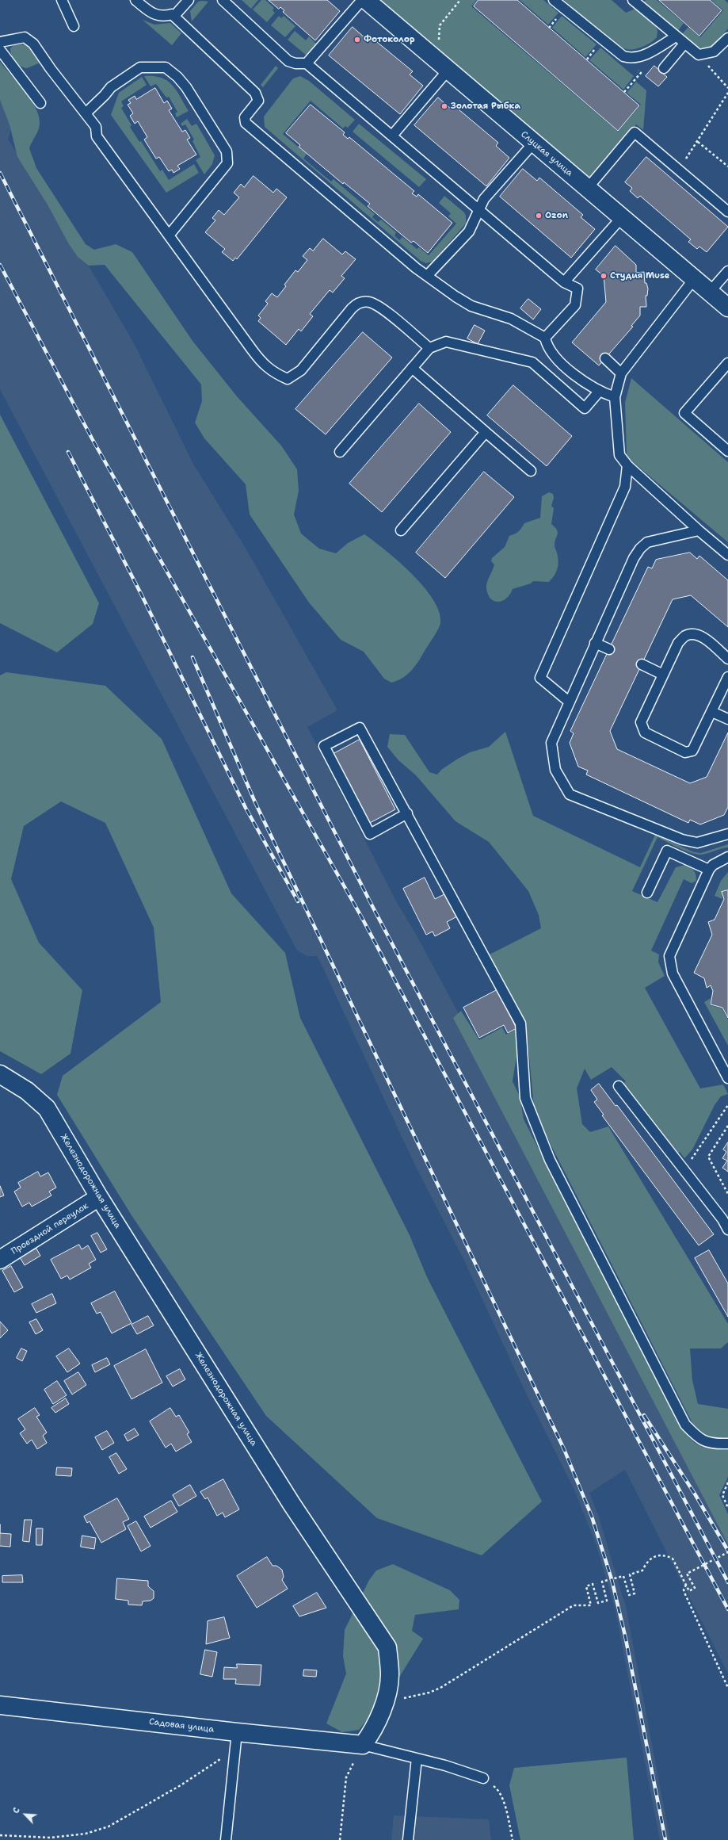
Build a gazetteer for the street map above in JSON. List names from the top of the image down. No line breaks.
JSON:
{"streets":{"street":["Слуцкая улица","Железнодорожная улица","Проездной переулок","Садовая улица"]},"crossings":[["Железнодорожная улица","Проездной переулок"],["Железнодорожная улица","Садовая улица"]],"places":["Фотоколор","Золотая Рыбка","Ozon","Студия Muse"],"north":"top left"}
